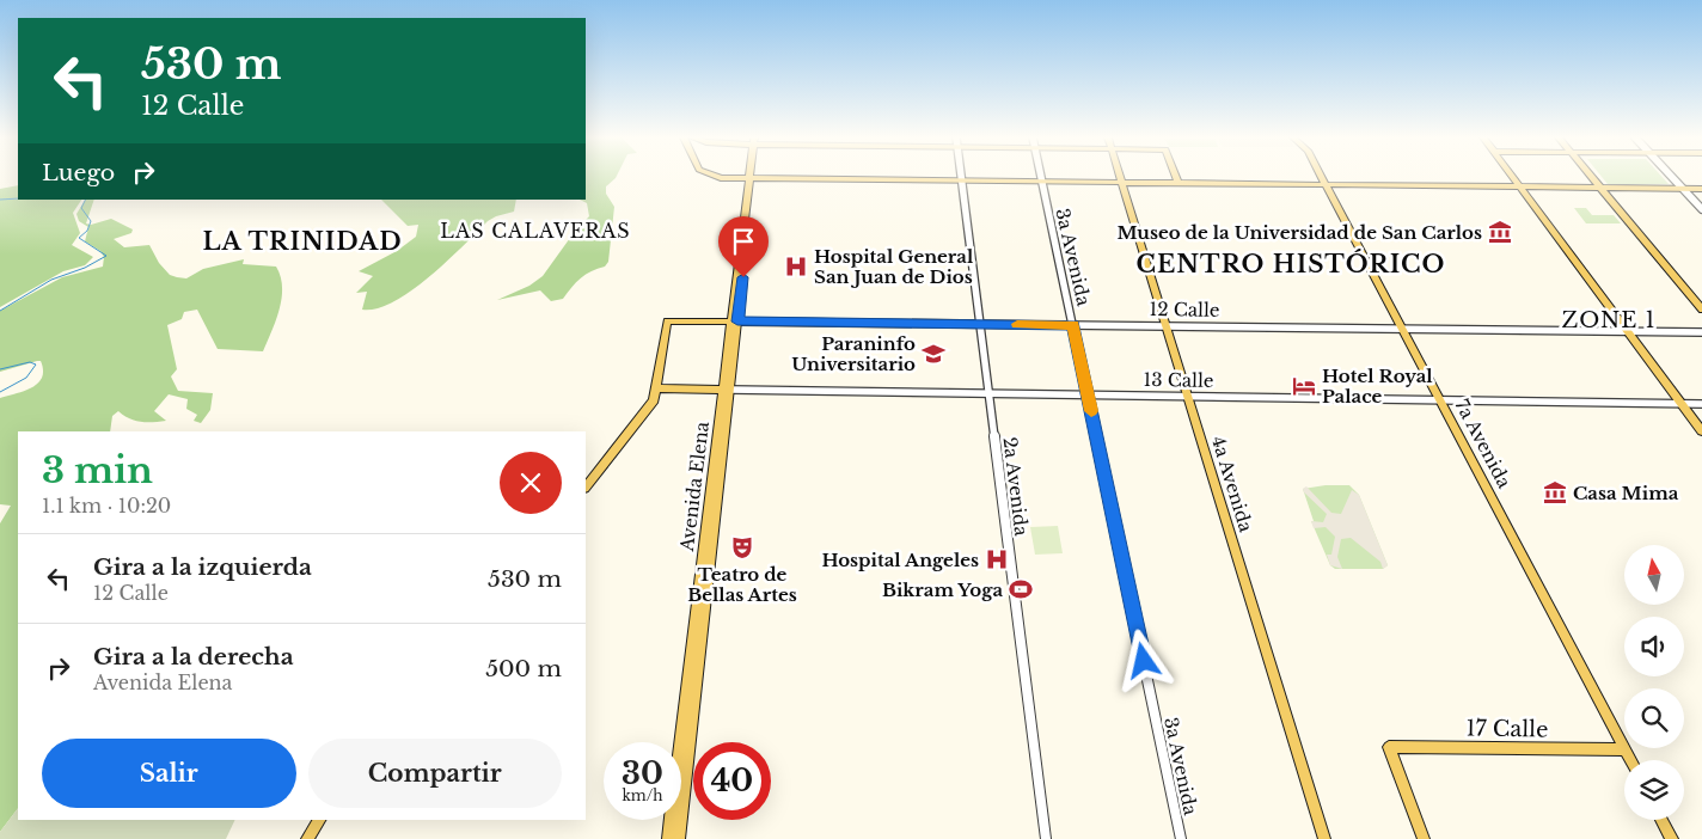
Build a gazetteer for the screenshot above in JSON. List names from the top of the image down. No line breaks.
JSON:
{"streets":{"main road":["12 Calle","13 Calle","7a Avenida","4a Avenida","Avenida Elena","17 Calle"],"street":["3a Avenida","2a Avenida"]},"crossings":[["3a Avenida","12 Calle"],["3a Avenida","13 Calle"],["12 Calle","13 Calle"],["12 Calle","7a Avenida"],["12 Calle","4a Avenida"],["12 Calle","Avenida Elena"],["12 Calle","2a Avenida"],["13 Calle","7a Avenida"],["13 Calle","4a Avenida"],["13 Calle","Avenida Elena"],["13 Calle","2a Avenida"],["7a Avenida","17 Calle"]],"districts":["LAS CALAVERAS","LA TRINIDAD","CENTRO HISTÓRICO","ZONE 1"],"places":{"museum":["Museo de la Universidad de San Carlos","Casa Mima"],"hospital":["Hospital General San Juan de Dios","Hospital Angeles"],"school or university":["Paraninfo Universitario"],"hotel":["Hotel Royal Palace"],"theatre":["Teatro de Bellas Artes"],"sports":["Bikram Yoga"]},"north":"top","page":{"turn":["530 m","12 Calle"],"then":"Luego","heading":["3 min","1.1 km · 10:20"],"list":[{"name":"Gira a la izquierda","note":"12 Calle","value":"530 m"},{"name":"Gira a la derecha","note":"Avenida Elena","value":"500 m"}],"buttons":["Salir","Compartir"],"speed":"30 km/h","limit":"40"}}
